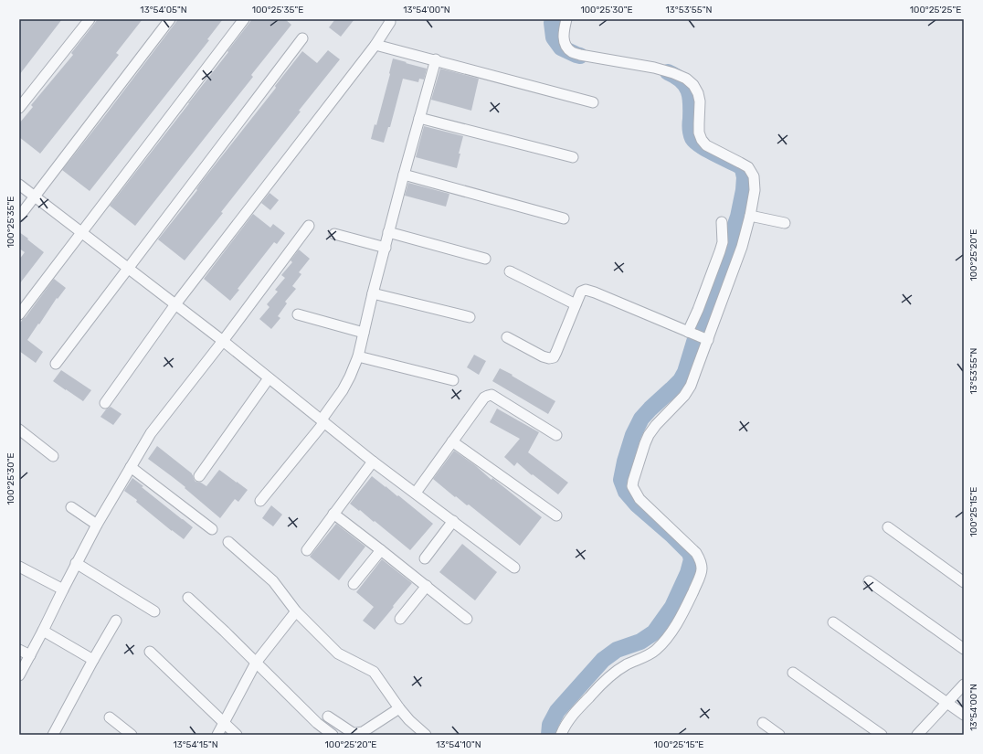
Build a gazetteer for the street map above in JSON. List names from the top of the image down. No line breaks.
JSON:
{"coordinates":["13°54'05\"N","100°25'35\"E","13°54'00\"N","100°25'30\"E","13°53'55\"N","100°25'25\"E","100°25'20\"E","100°25'15\"E","13°54'15\"N","13°54'10\"N"]}
